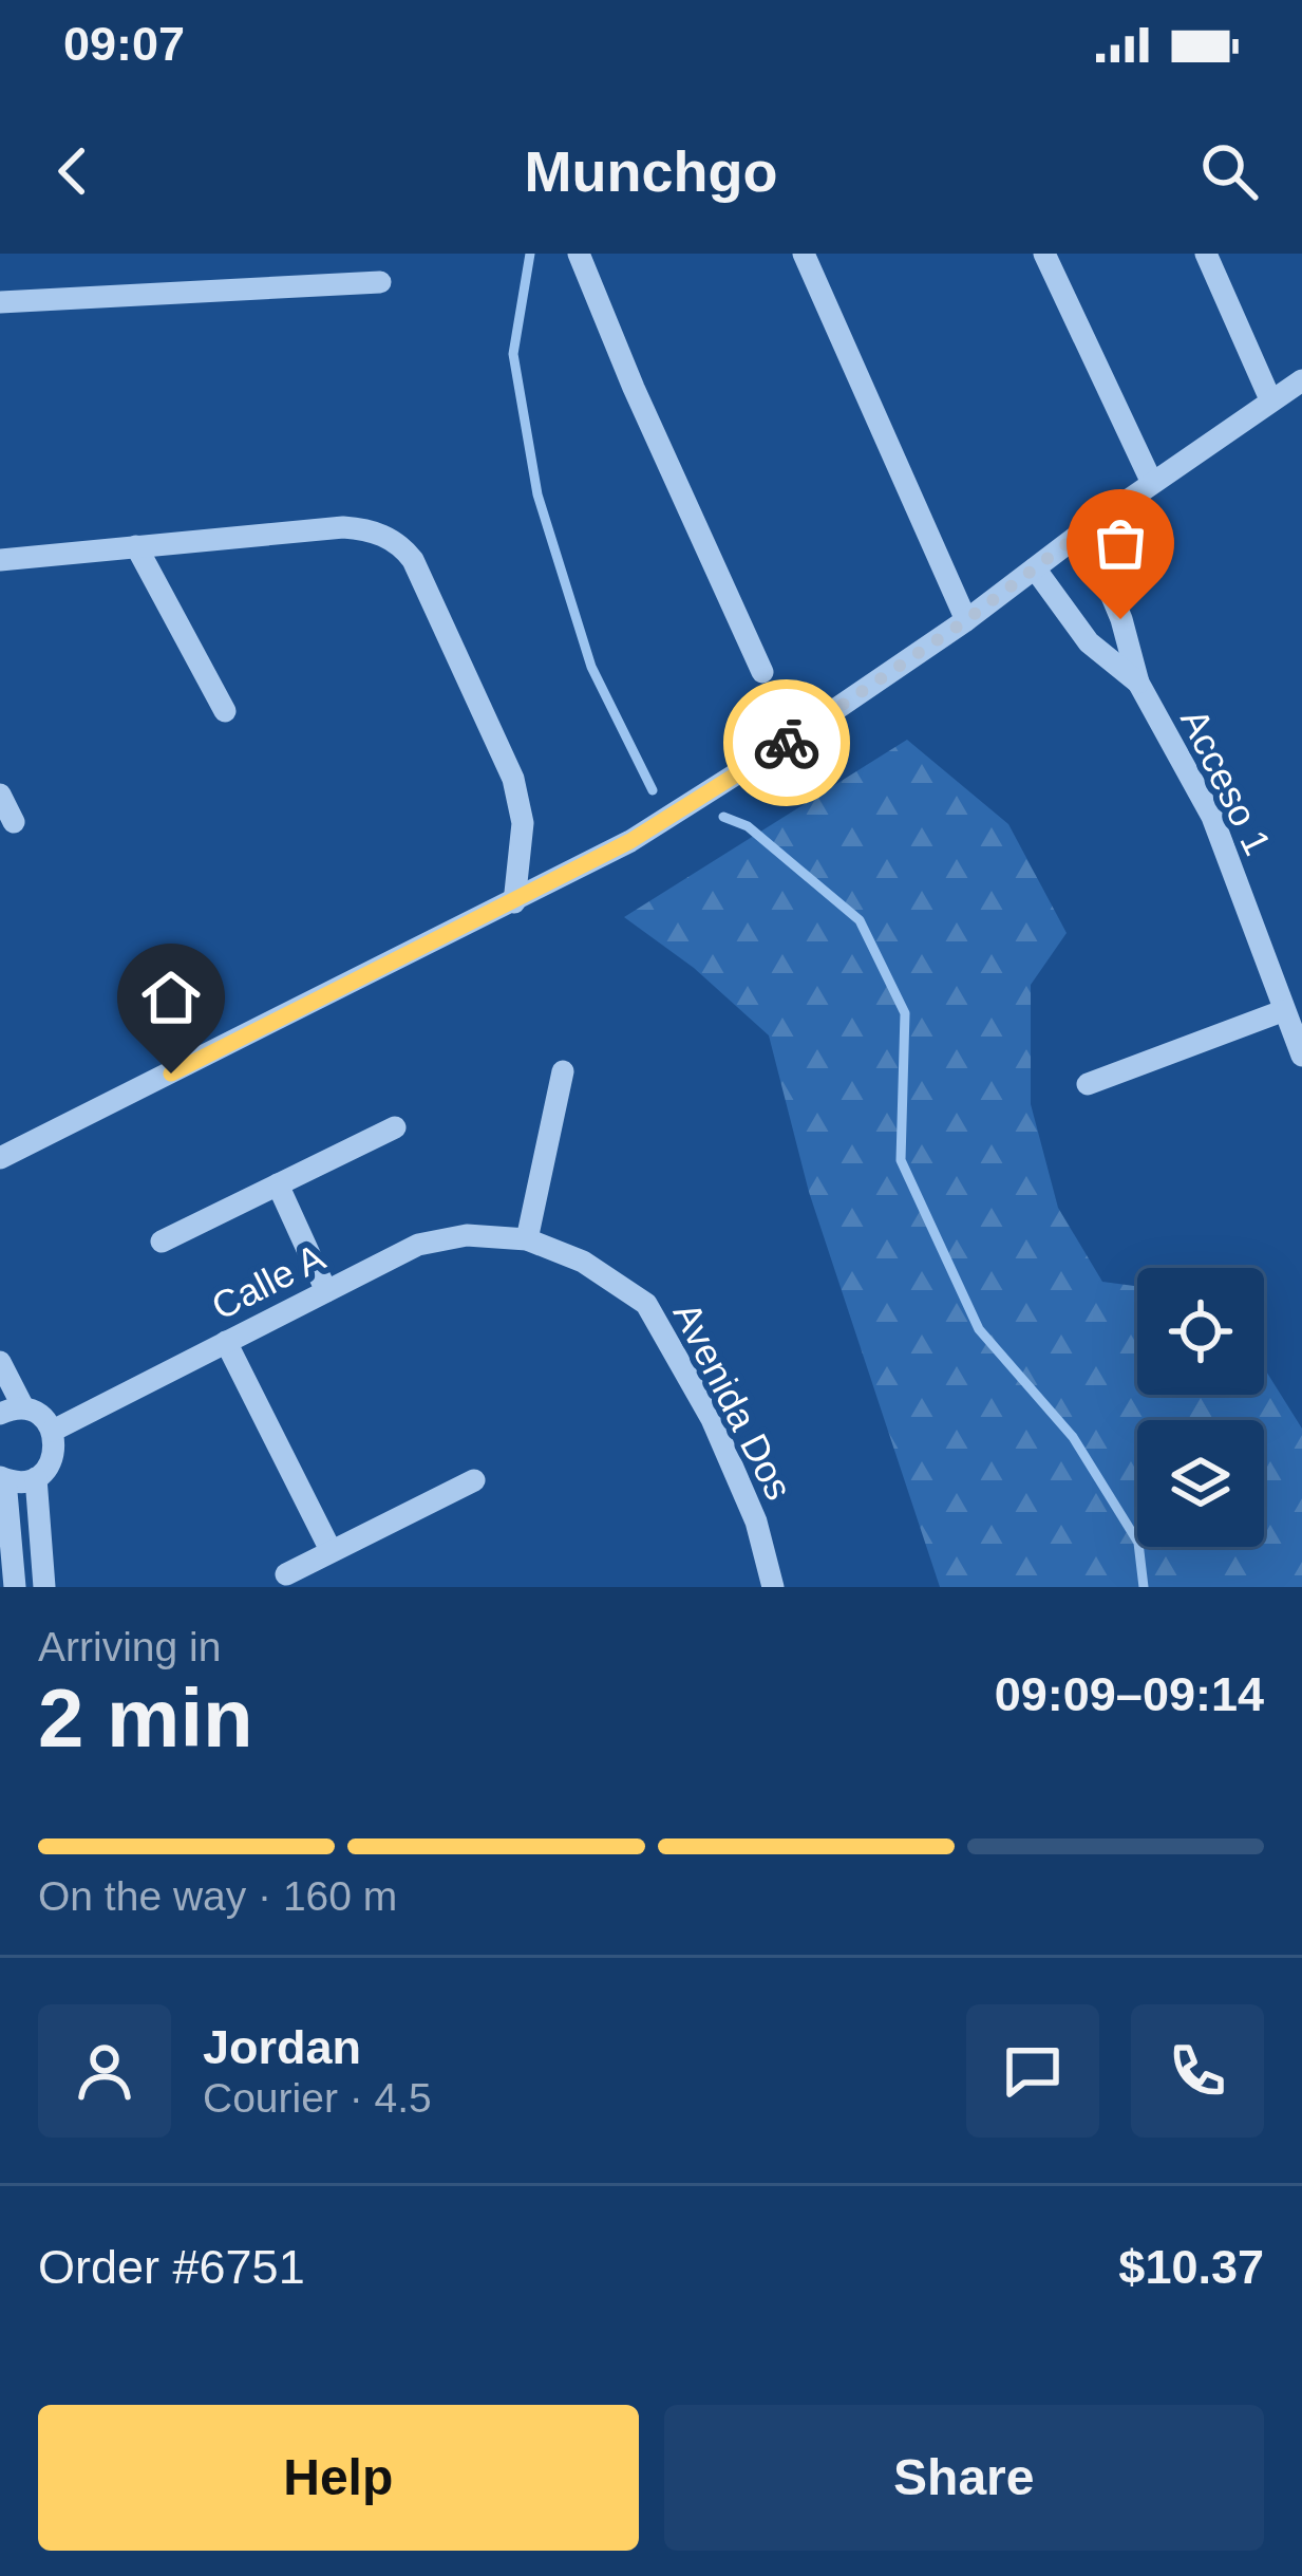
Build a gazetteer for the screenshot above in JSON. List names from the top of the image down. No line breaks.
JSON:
{"streets":{"street":["Acceso 1","Calle A","Avenida Dos"]},"crossings":[["Calle A","Avenida Dos"]],"page":{"status":"09:07","header":"Munchgo","heading":["2 min","Arriving in","09:09–09:14"],"panel":["Jordan","Courier · 4.5","Order #6751","$10.37"],"bar":"On the way · 160 m","buttons":["Help","Share"]}}
